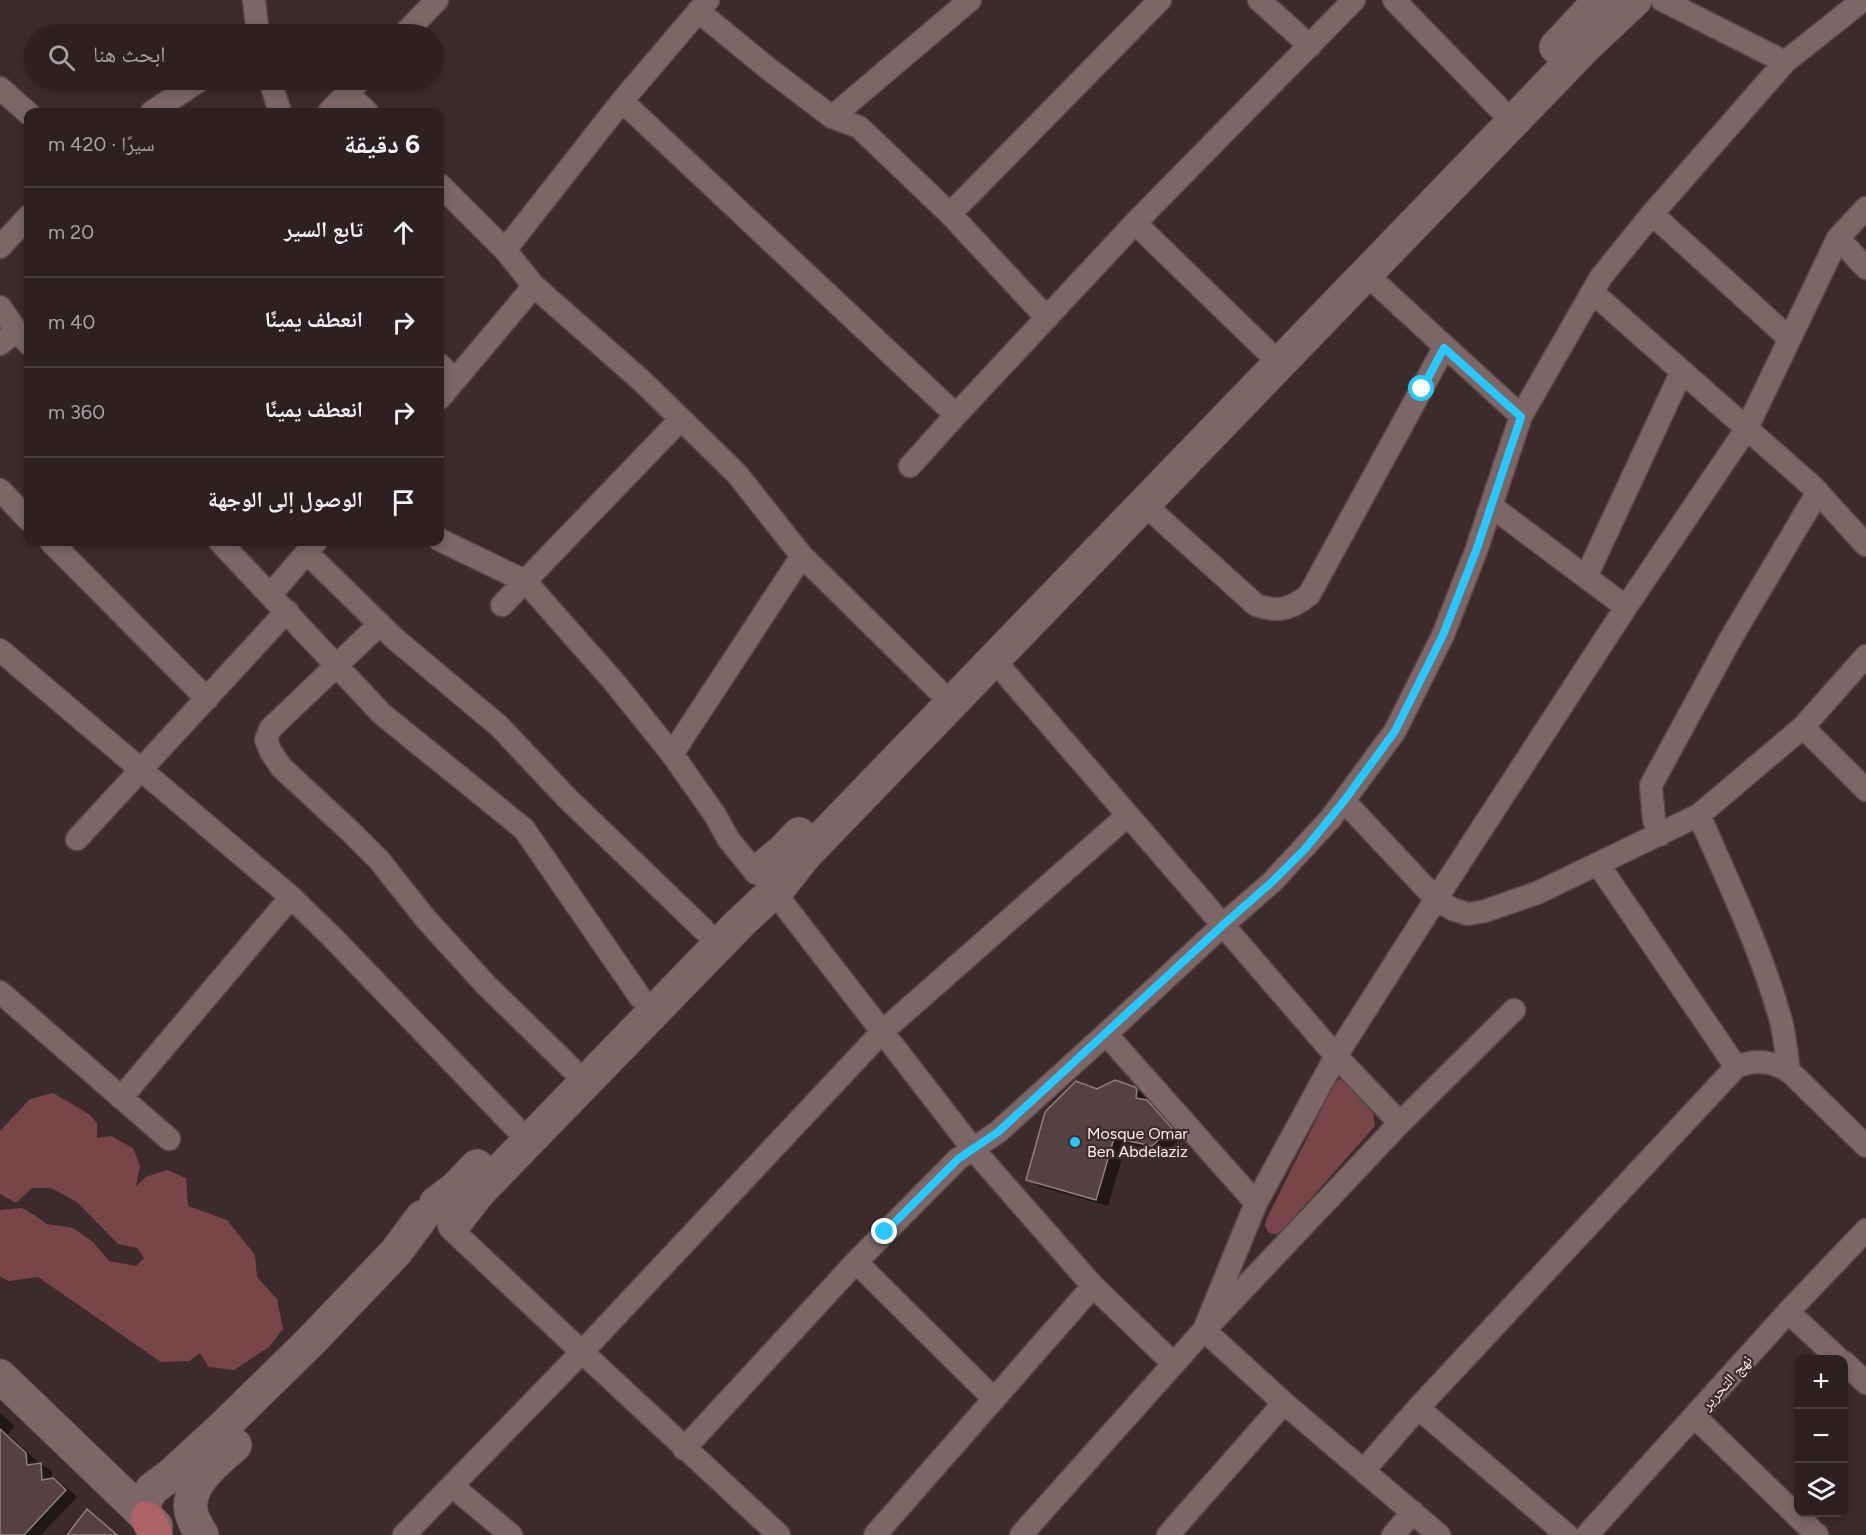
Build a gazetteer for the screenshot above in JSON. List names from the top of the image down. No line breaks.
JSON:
{"streets":{"street":["نهج التحرير"]},"places":["Mosque Omar Ben Abdelaziz"],"page":{"search":"ابحث هنا","heading":["6 دقيقة","سيرًا · 420 m"],"list":[["تابع السير","20 m"],["انعطف يمينًا","40 m"],["انعطف يمينًا","360 m"],"الوصول إلى الوجهة"],"map_buttons":["+","−"]}}
